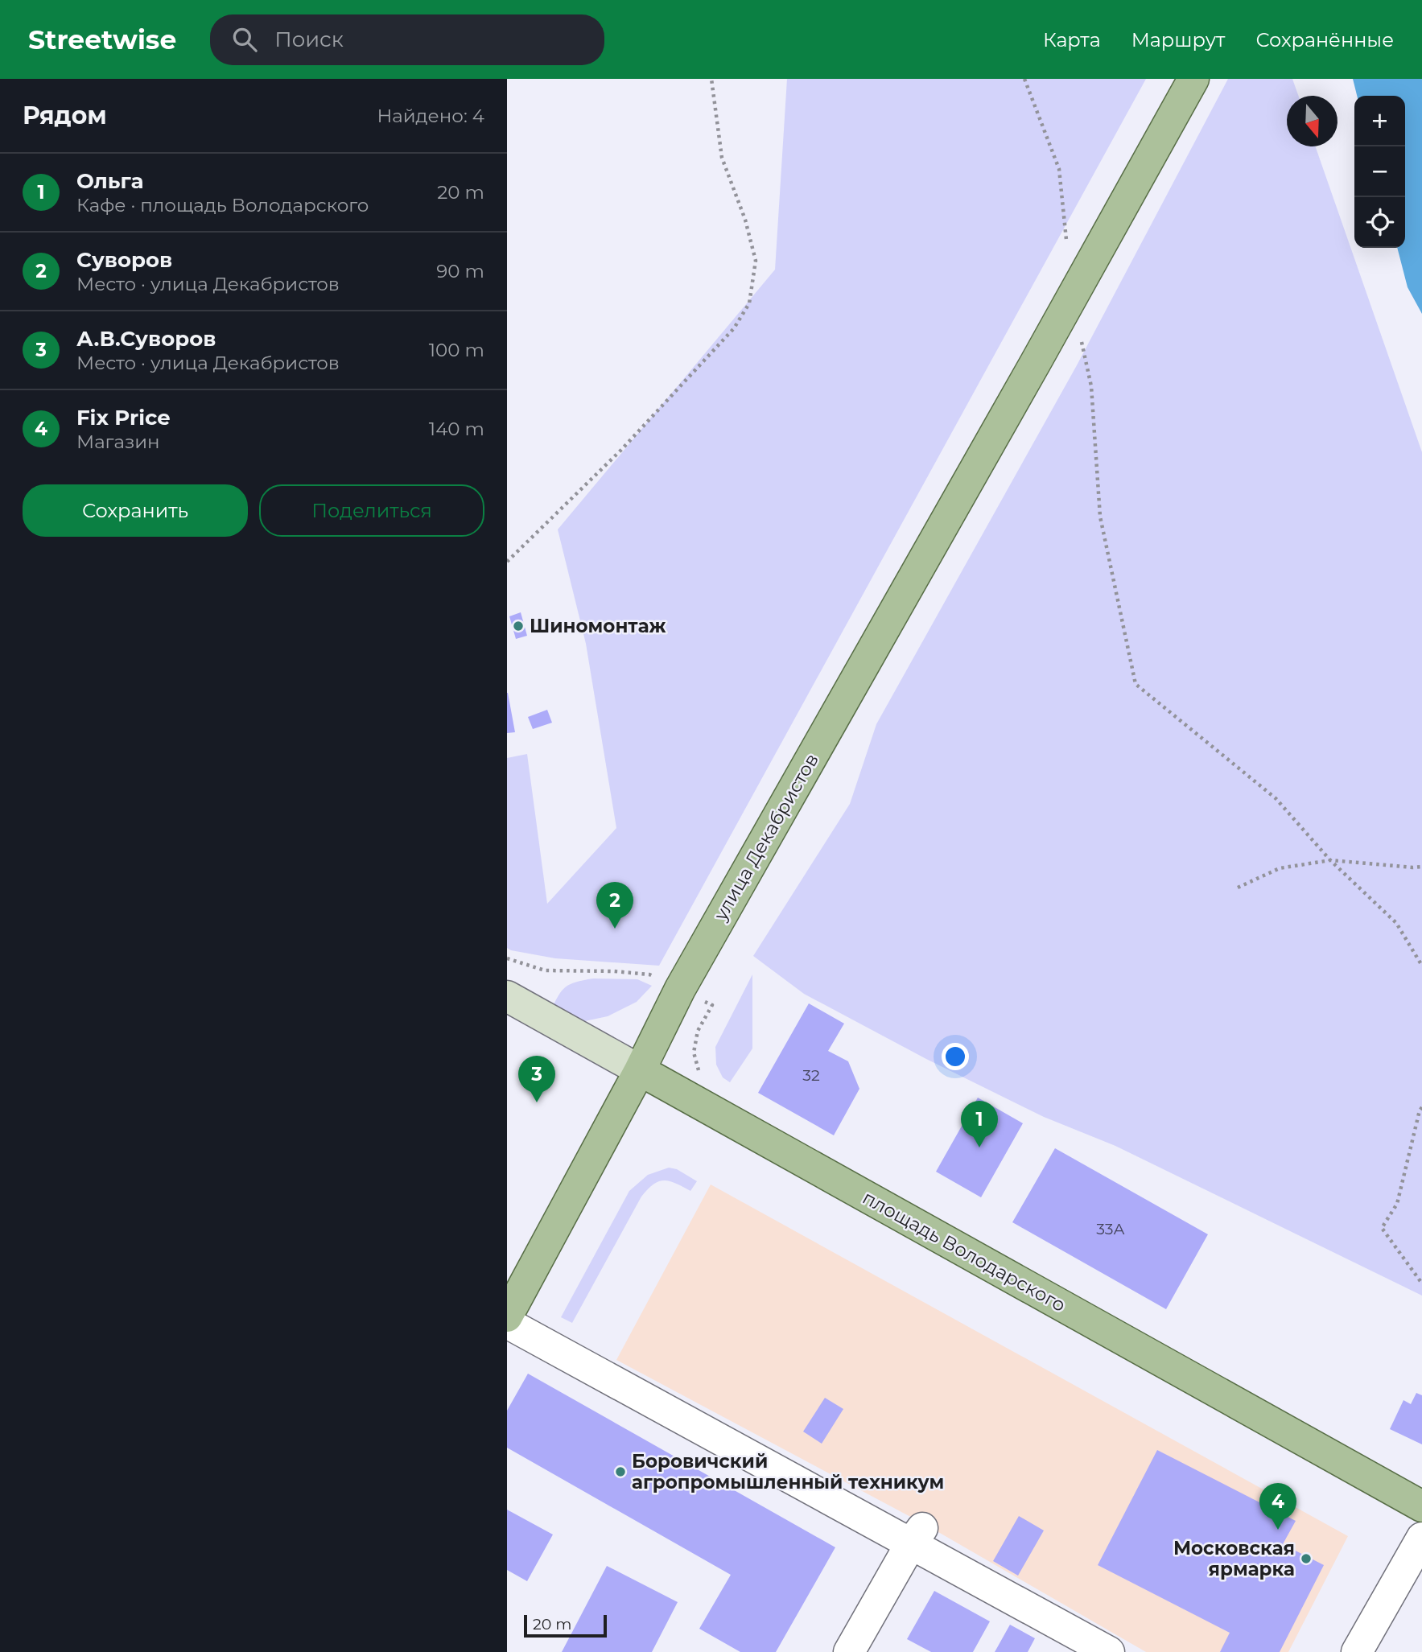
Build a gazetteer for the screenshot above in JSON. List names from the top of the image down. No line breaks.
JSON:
{"streets":{"main road":["улица Декабристов","площадь Володарского"]},"crossings":[["улица Декабристов","площадь Володарского"]],"places":["Шиномонтаж","Боровичский агропромышленный техникум","Московская ярмарка"],"house_numbers":["32","33А"],"scale_bar":"20 m","north":"bottom","page":{"header":"Streetwise","search":"Поиск","nav":["Карта","Маршрут","Сохранённые"],"heading":["Рядом","Найдено: 4"],"map_buttons":["+","−"],"list":[{"mark":"1","name":"Ольга","note":"Кафе · площадь Володарского","value":"20 m"},{"mark":"2","name":"Суворов","note":"Место · улица Декабристов","value":"90 m"},{"mark":"3","name":"А.В.Суворов","note":"Место · улица Декабристов","value":"100 m"},{"mark":"4","name":"Fix Price","note":"Магазин","value":"140 m"}],"buttons":["Сохранить","Поделиться"],"pins":["2","3","1","4"],"scale":"20 m"}}
